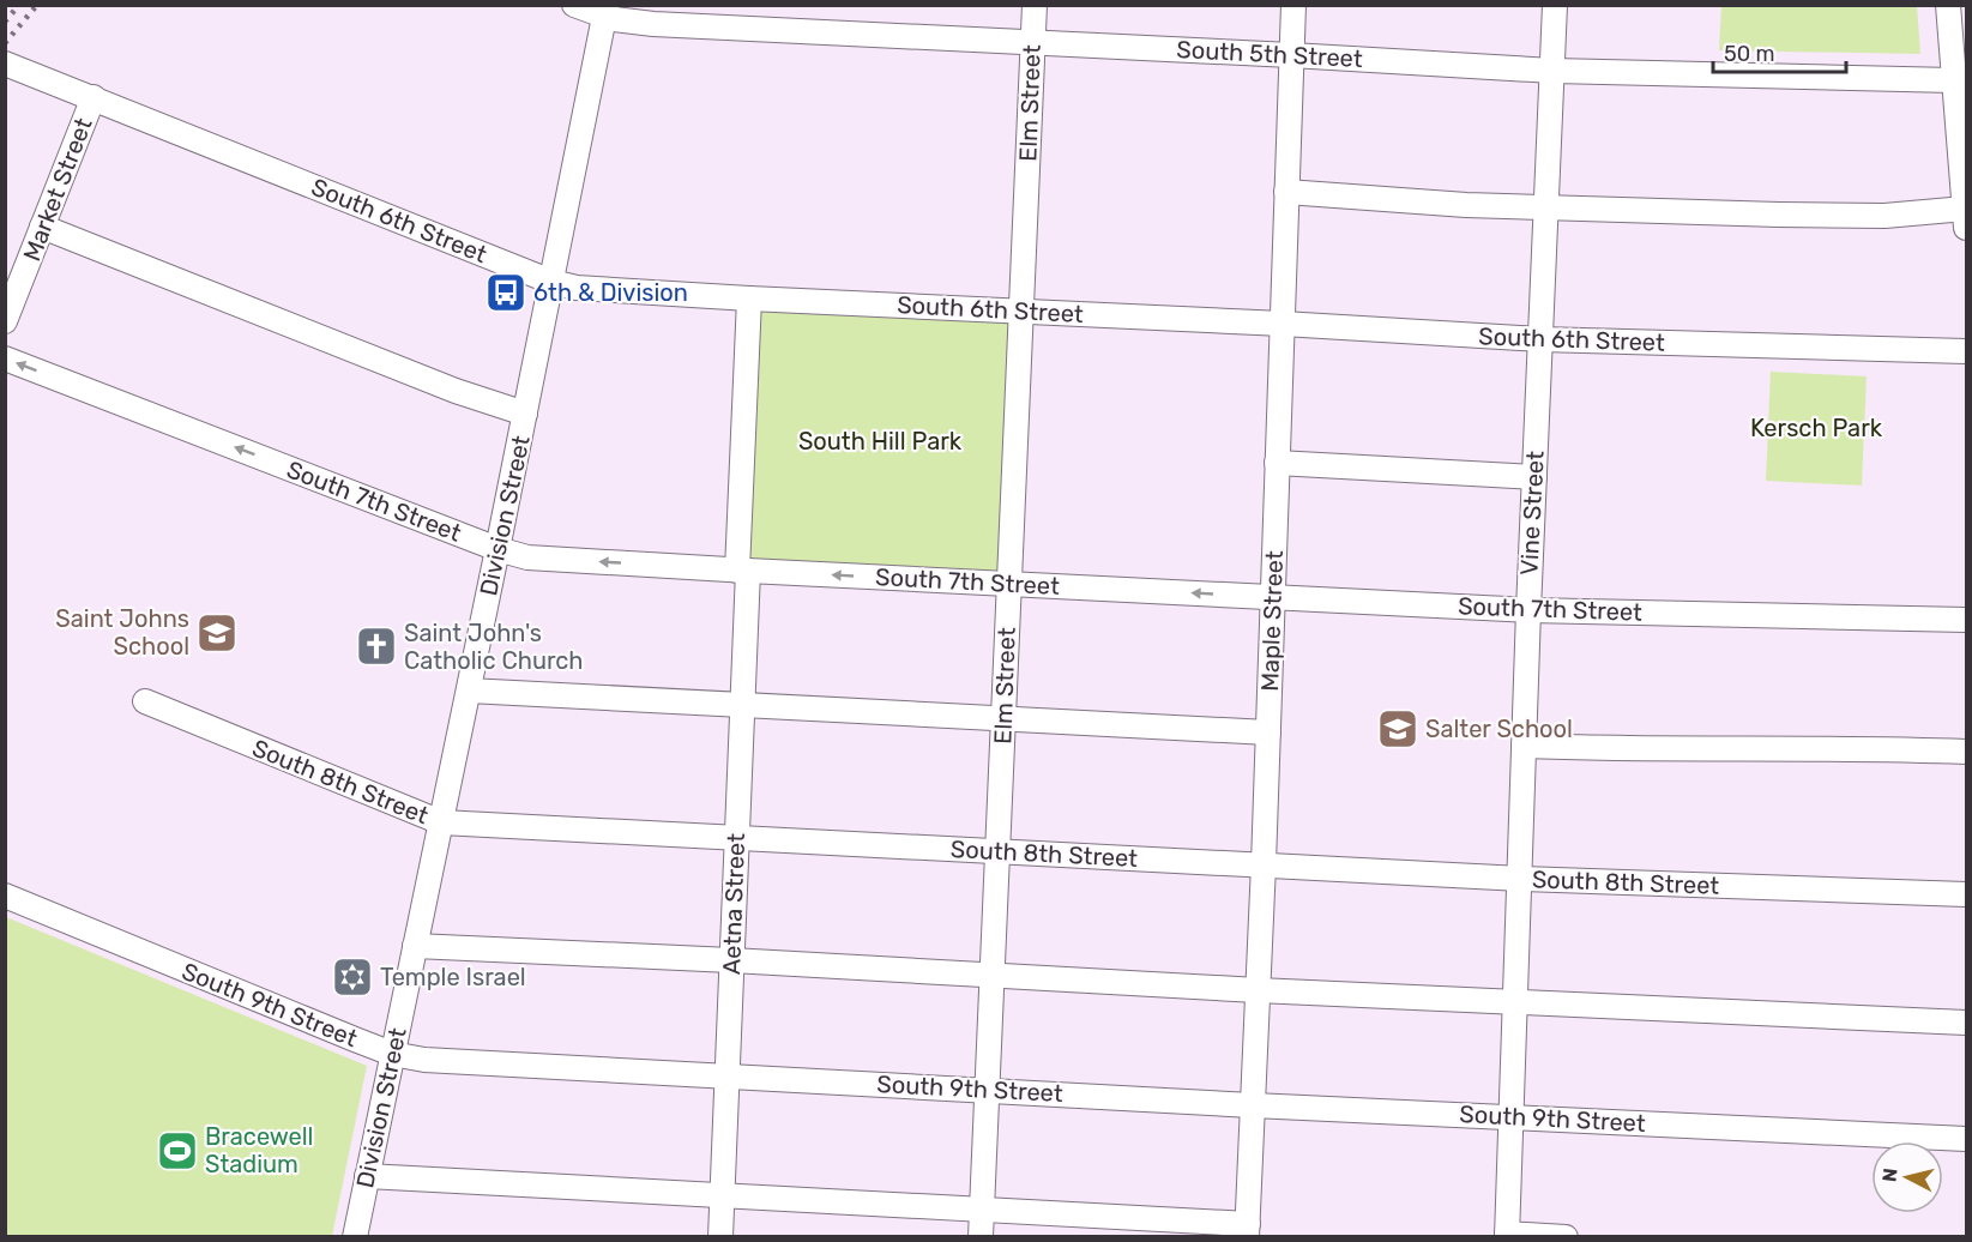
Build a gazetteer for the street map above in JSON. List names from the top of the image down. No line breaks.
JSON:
{"streets":{"street":["South 5th Street","Elm Street","Market Street","South 6th Street","South 7th Street","Vine Street","Division Street","Maple Street","South 8th Street","Aetna Street","South 9th Street"]},"crossings":[["South 5th Street","Elm Street"],["South 5th Street","Vine Street"],["South 5th Street","Division Street"],["South 5th Street","Maple Street"],["Elm Street","South 6th Street"],["Elm Street","South 7th Street"],["Elm Street","South 8th Street"],["Elm Street","South 9th Street"],["Market Street","South 6th Street"],["South 6th Street","Vine Street"],["South 6th Street","Division Street"],["South 6th Street","Maple Street"],["South 6th Street","Aetna Street"],["South 7th Street","Vine Street"],["South 7th Street","Division Street"],["South 7th Street","Maple Street"],["South 7th Street","Aetna Street"],["Vine Street","South 8th Street"],["Vine Street","South 9th Street"],["Division Street","South 8th Street"],["Division Street","South 9th Street"],["Maple Street","South 8th Street"],["Maple Street","South 9th Street"],["South 8th Street","Aetna Street"],["Aetna Street","South 9th Street"]],"parks":["Kersch Park","South Hill Park"],"places":{"bus stop":["6th & Division"],"school or university":["Saint Johns School","Salter School"],"church":["Saint John's Catholic Church"],"synagogue":["Temple Israel"],"sports":["Bracewell Stadium"]},"scale_bar":"50 m","north":"left"}
